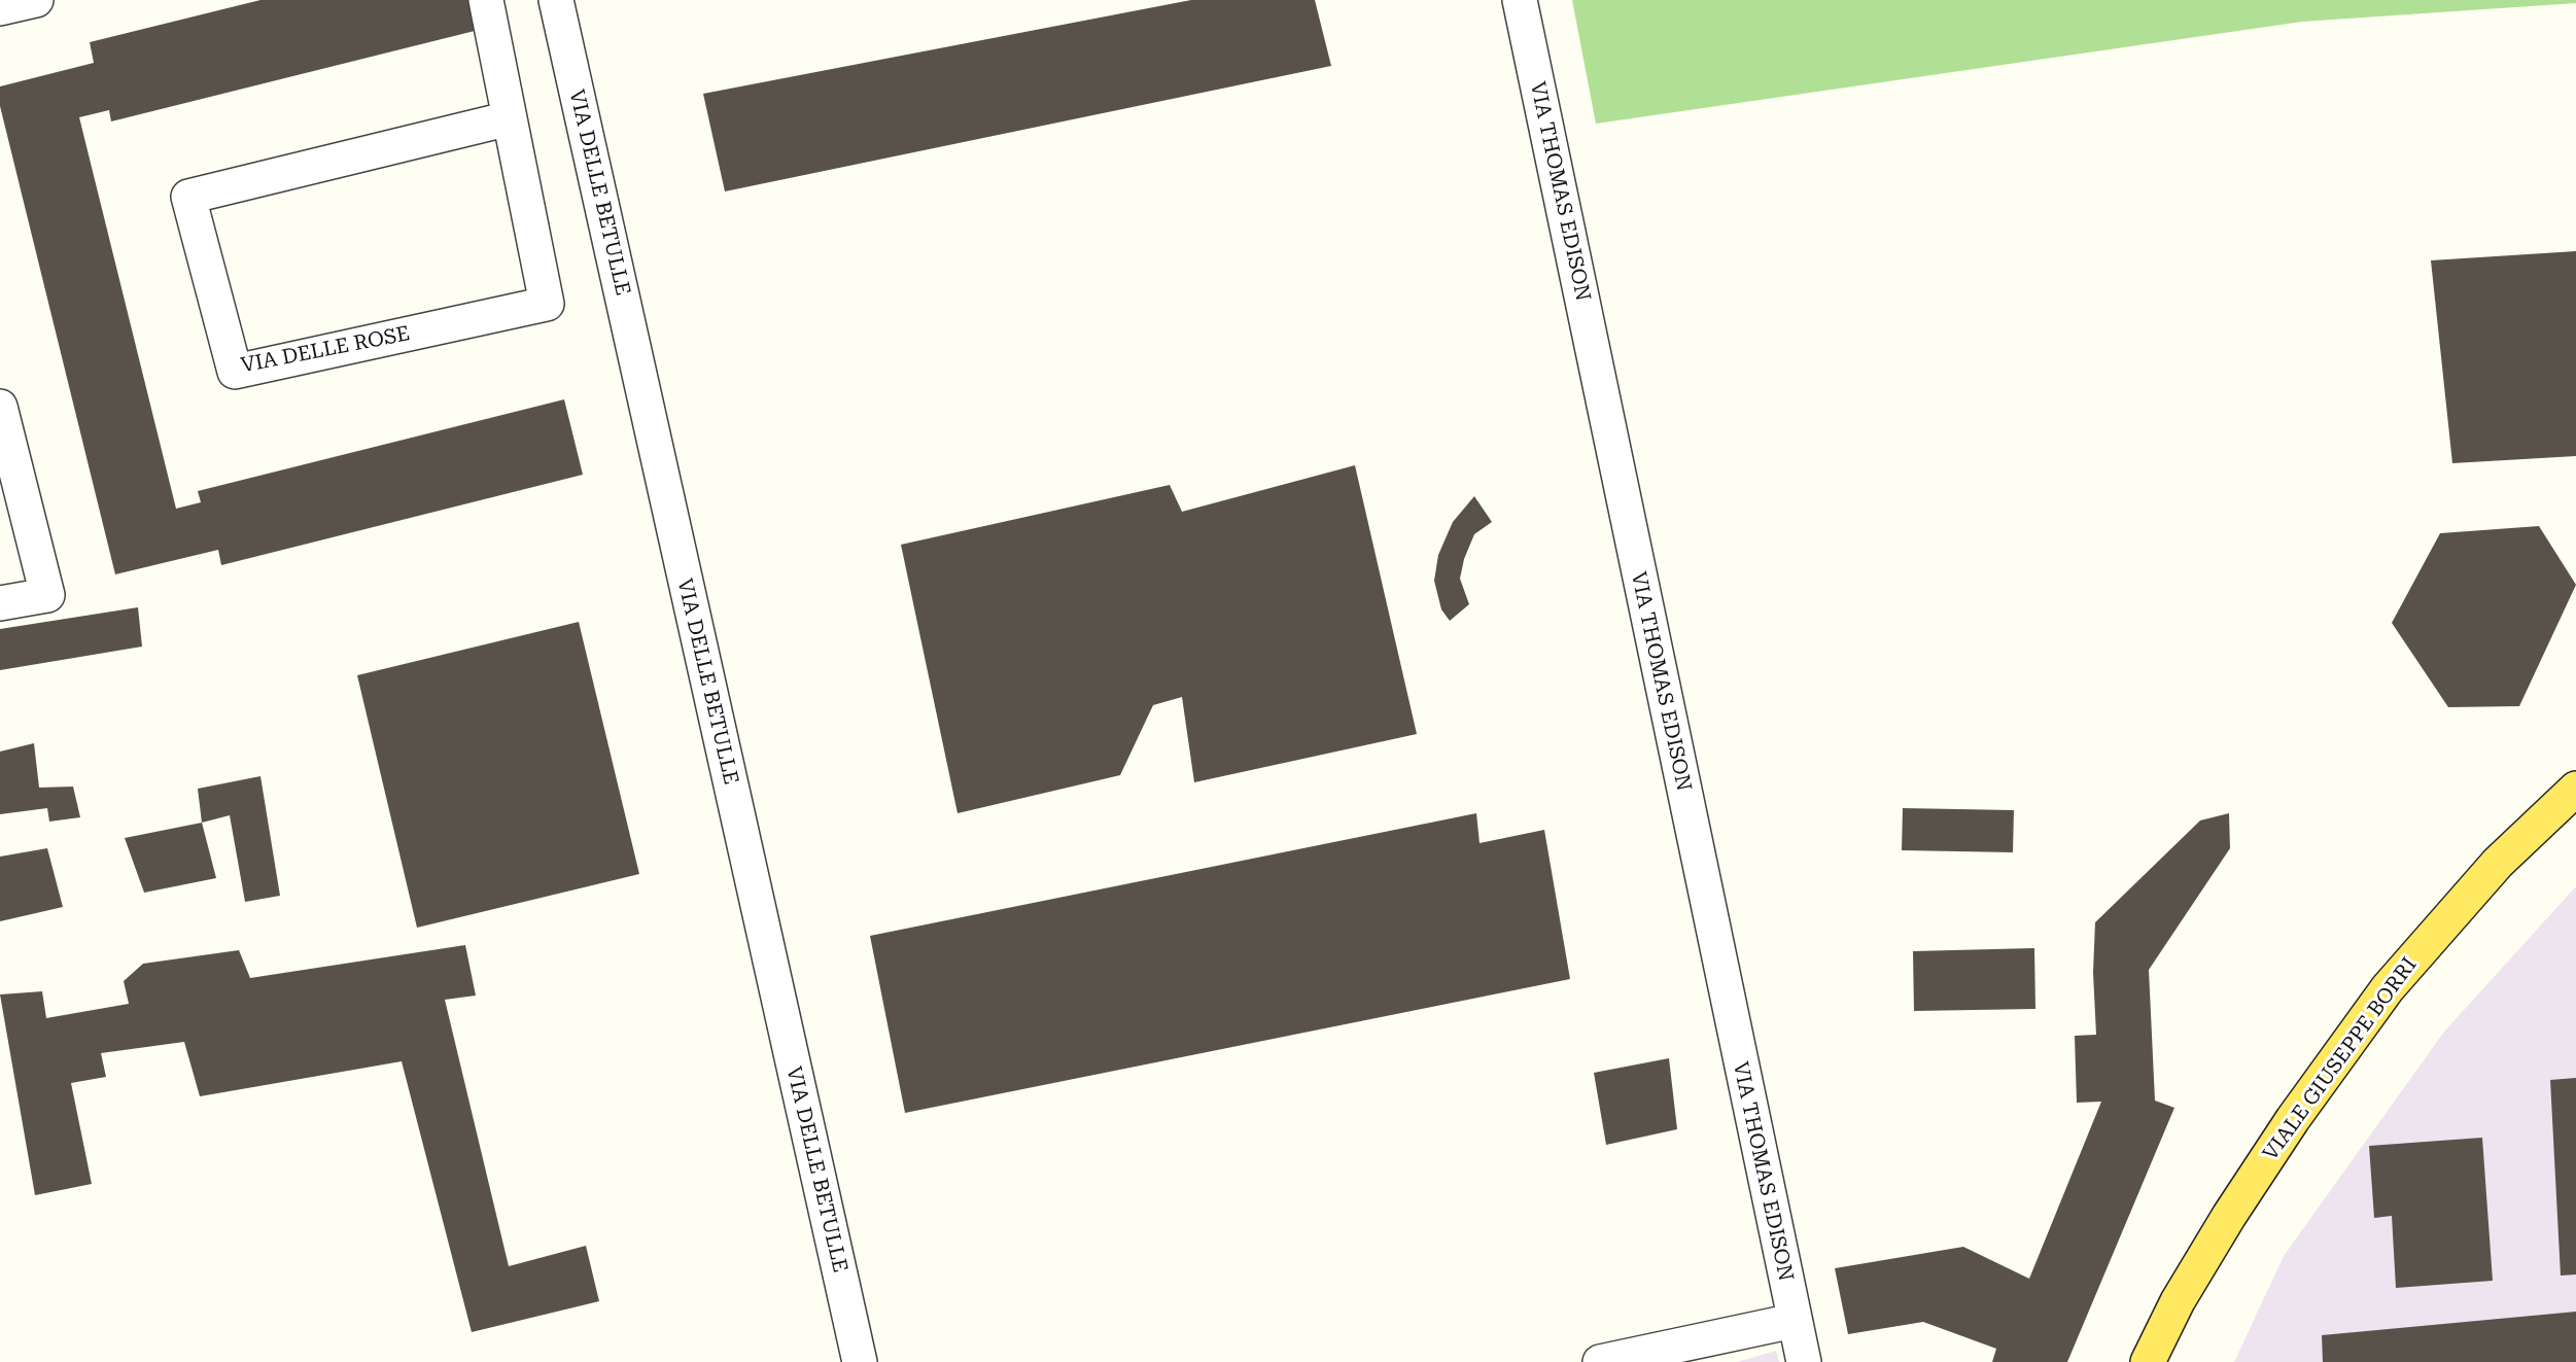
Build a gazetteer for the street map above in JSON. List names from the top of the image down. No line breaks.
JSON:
{"streets":{"main road":["VIALE GIUSEPPE BORRI"],"street":["VIA THOMAS EDISON","VIA DELLE BETULLE","VIA DELLE ROSE"]}}
